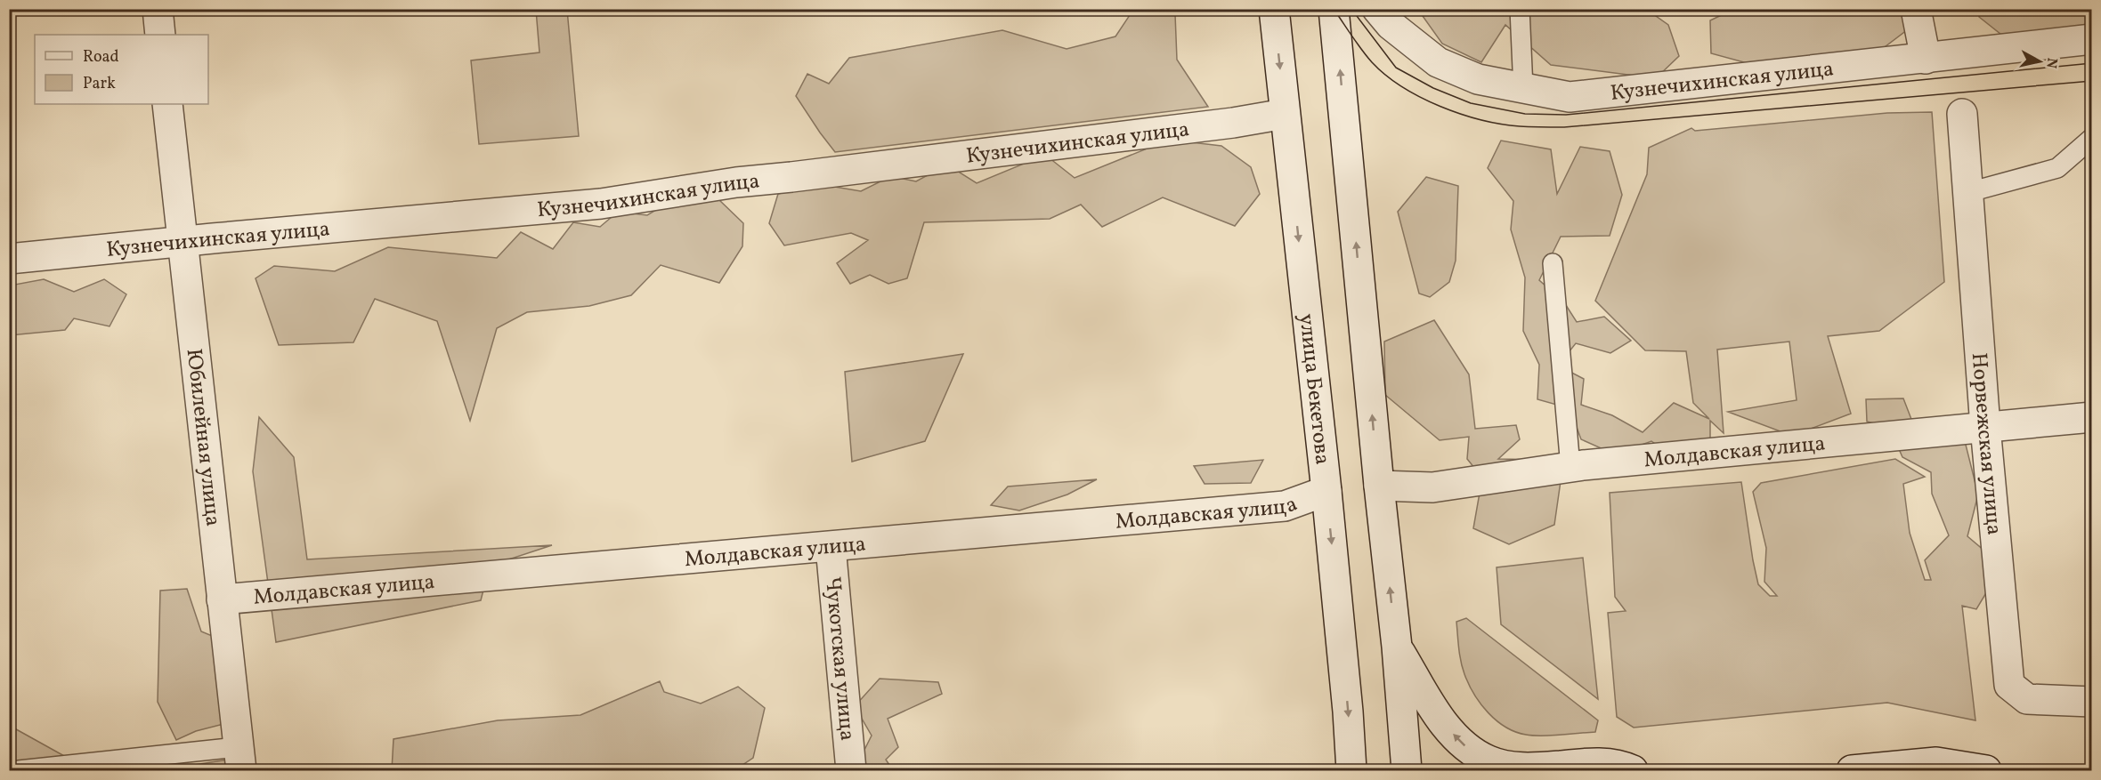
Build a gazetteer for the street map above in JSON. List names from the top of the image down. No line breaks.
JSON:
{"streets":{"street":["Кузнечихинская улица","улица Бекетова","Юбилейная улица","Норвежская улица","Молдавская улица","Чукотская улица"]},"crossings":[["Кузнечихинская улица","улица Бекетова"],["Кузнечихинская улица","Юбилейная улица"],["улица Бекетова","Молдавская улица"],["Юбилейная улица","Молдавская улица"],["Норвежская улица","Молдавская улица"],["Молдавская улица","Чукотская улица"]],"legend":["Road","Park"],"north":"right"}
